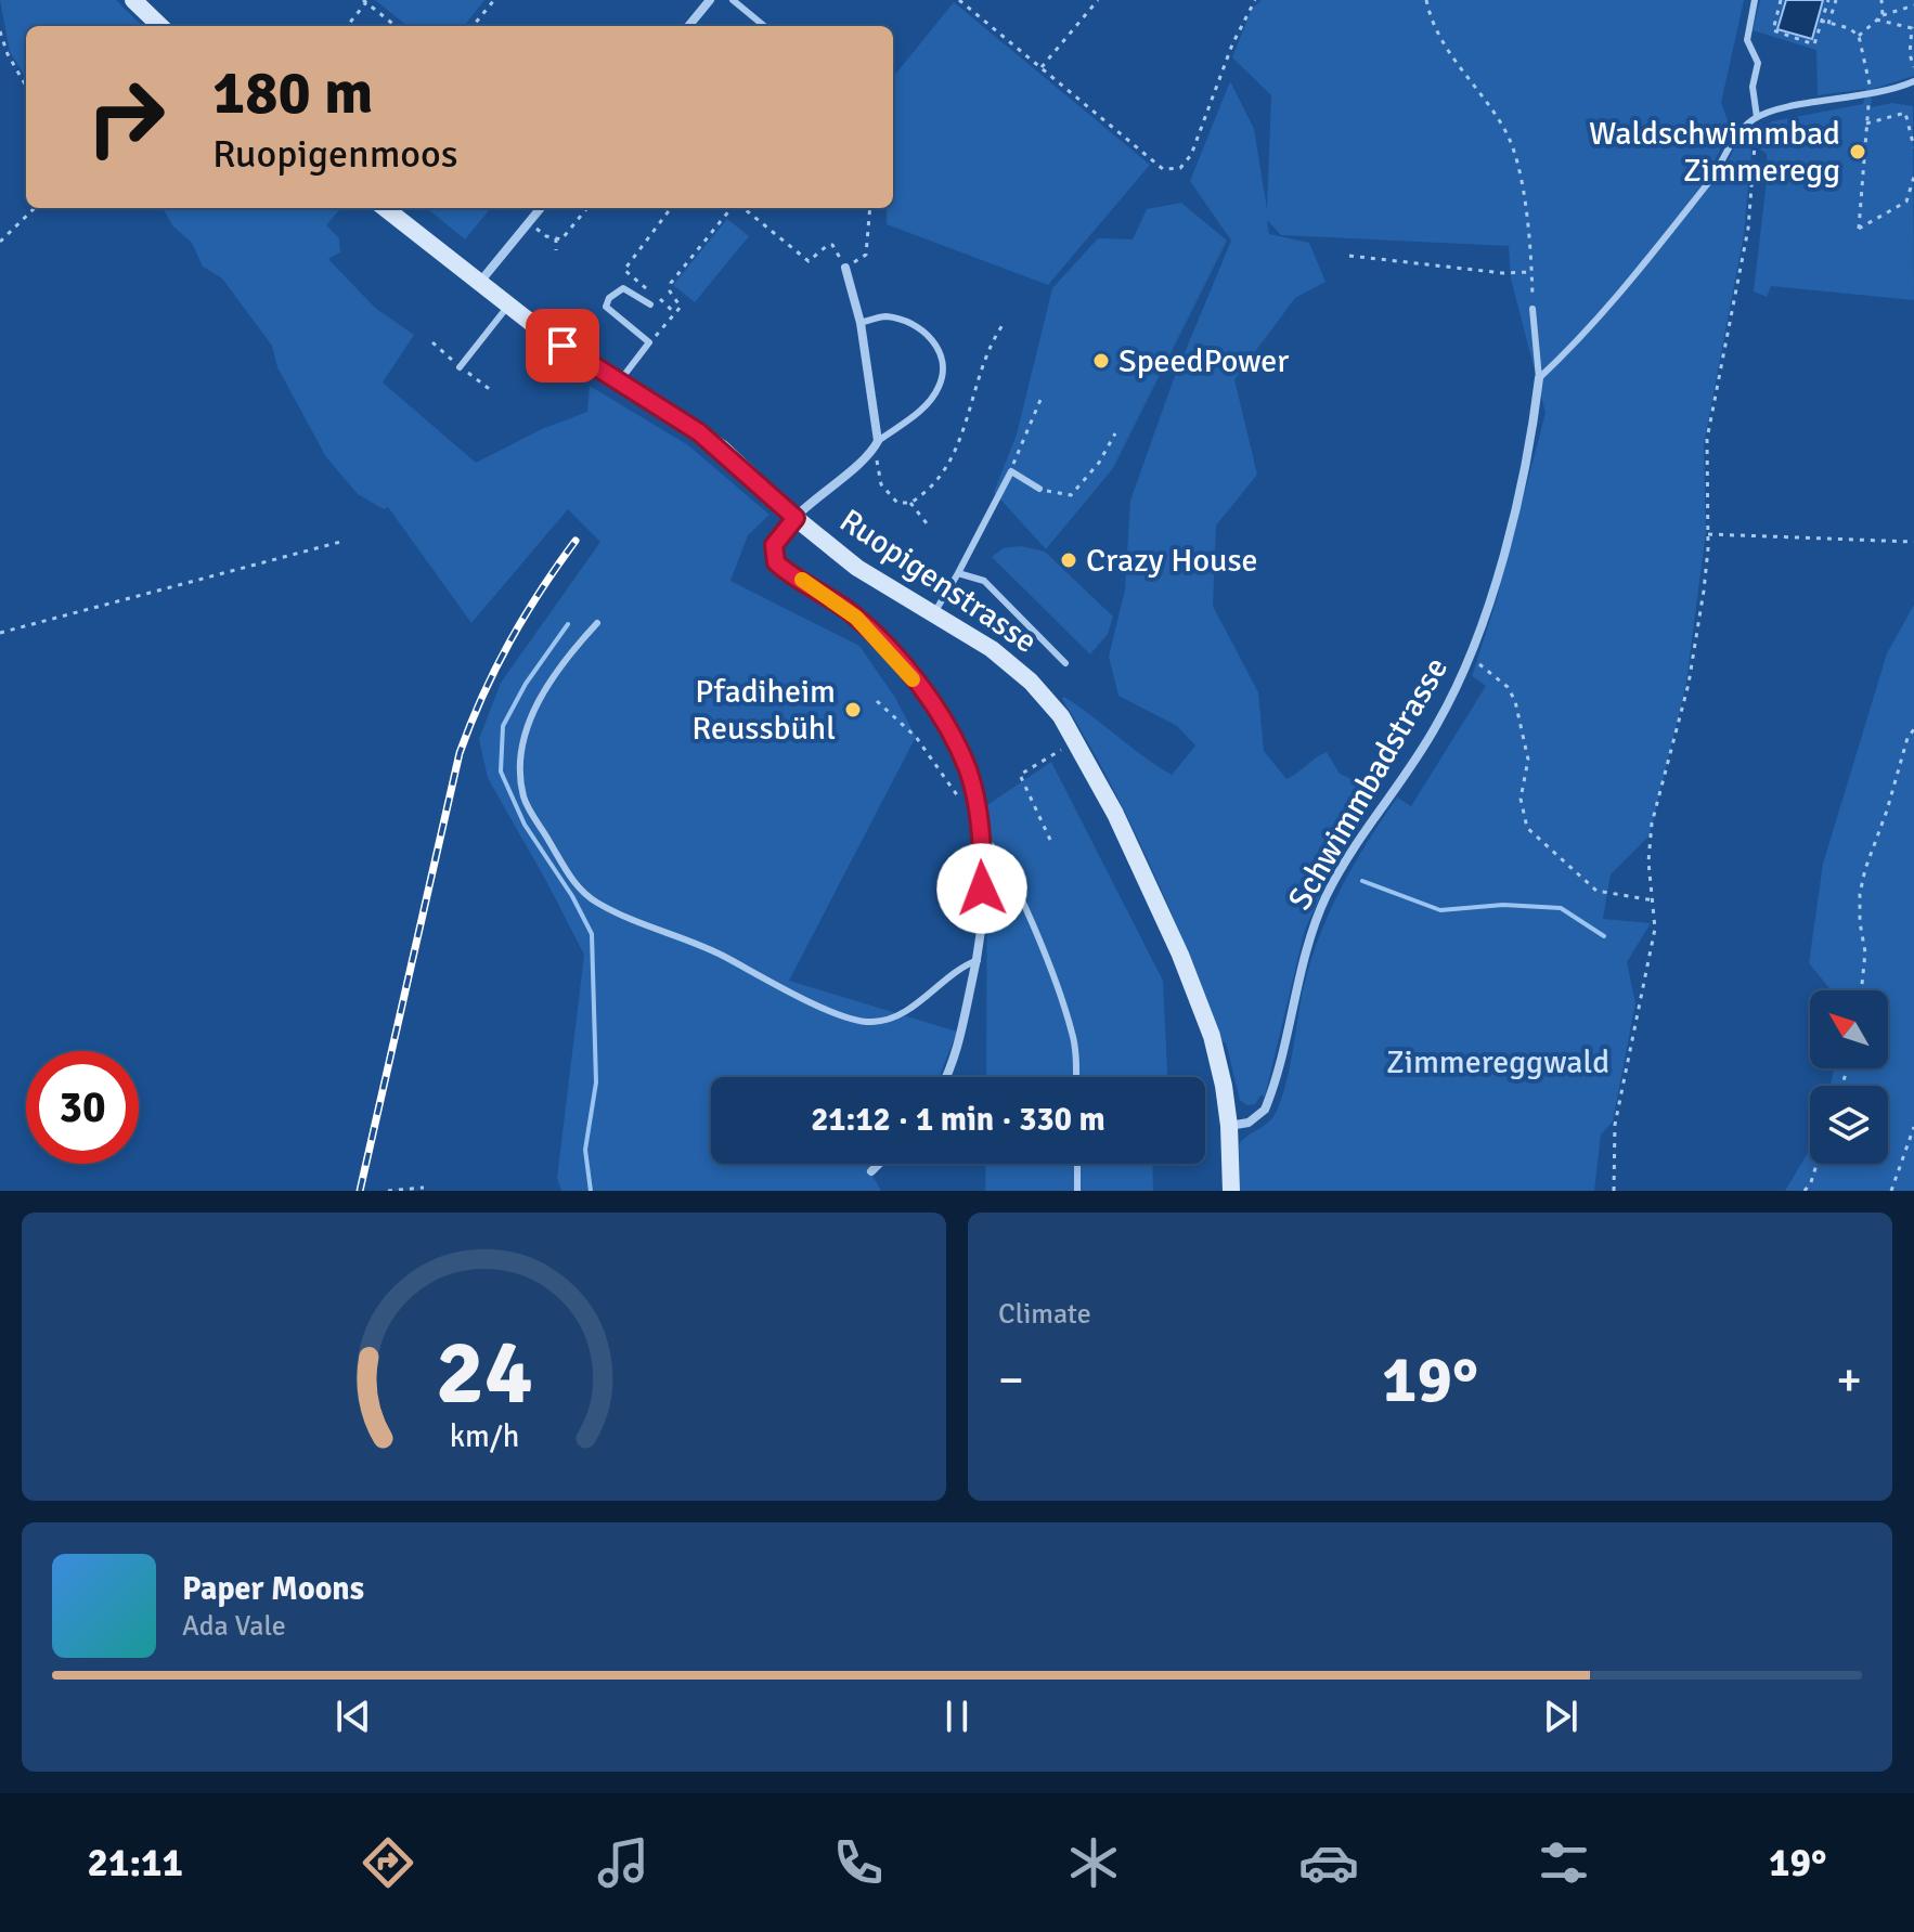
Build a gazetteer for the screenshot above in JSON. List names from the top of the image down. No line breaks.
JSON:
{"streets":{"street":["Ruopigenstrasse","Schwimmbadstrasse"]},"crossings":[["Ruopigenstrasse","Schwimmbadstrasse"]],"parks":["Zimmereggwald"],"places":["Waldschwimmbad Zimmeregg","SpeedPower","Crazy House","Pfadiheim Reussbühl"],"north":"top left","page":{"turn":["180 m","Ruopigenmoos"],"limit":"30","trip":"21:12 · 1 min · 330 m","tile":"Climate","heat":["−","19°","+"],"song":["Paper Moons","Ada Vale"],"tabs":["21:11","19°"],"gauge":["24","km/h"]}}
